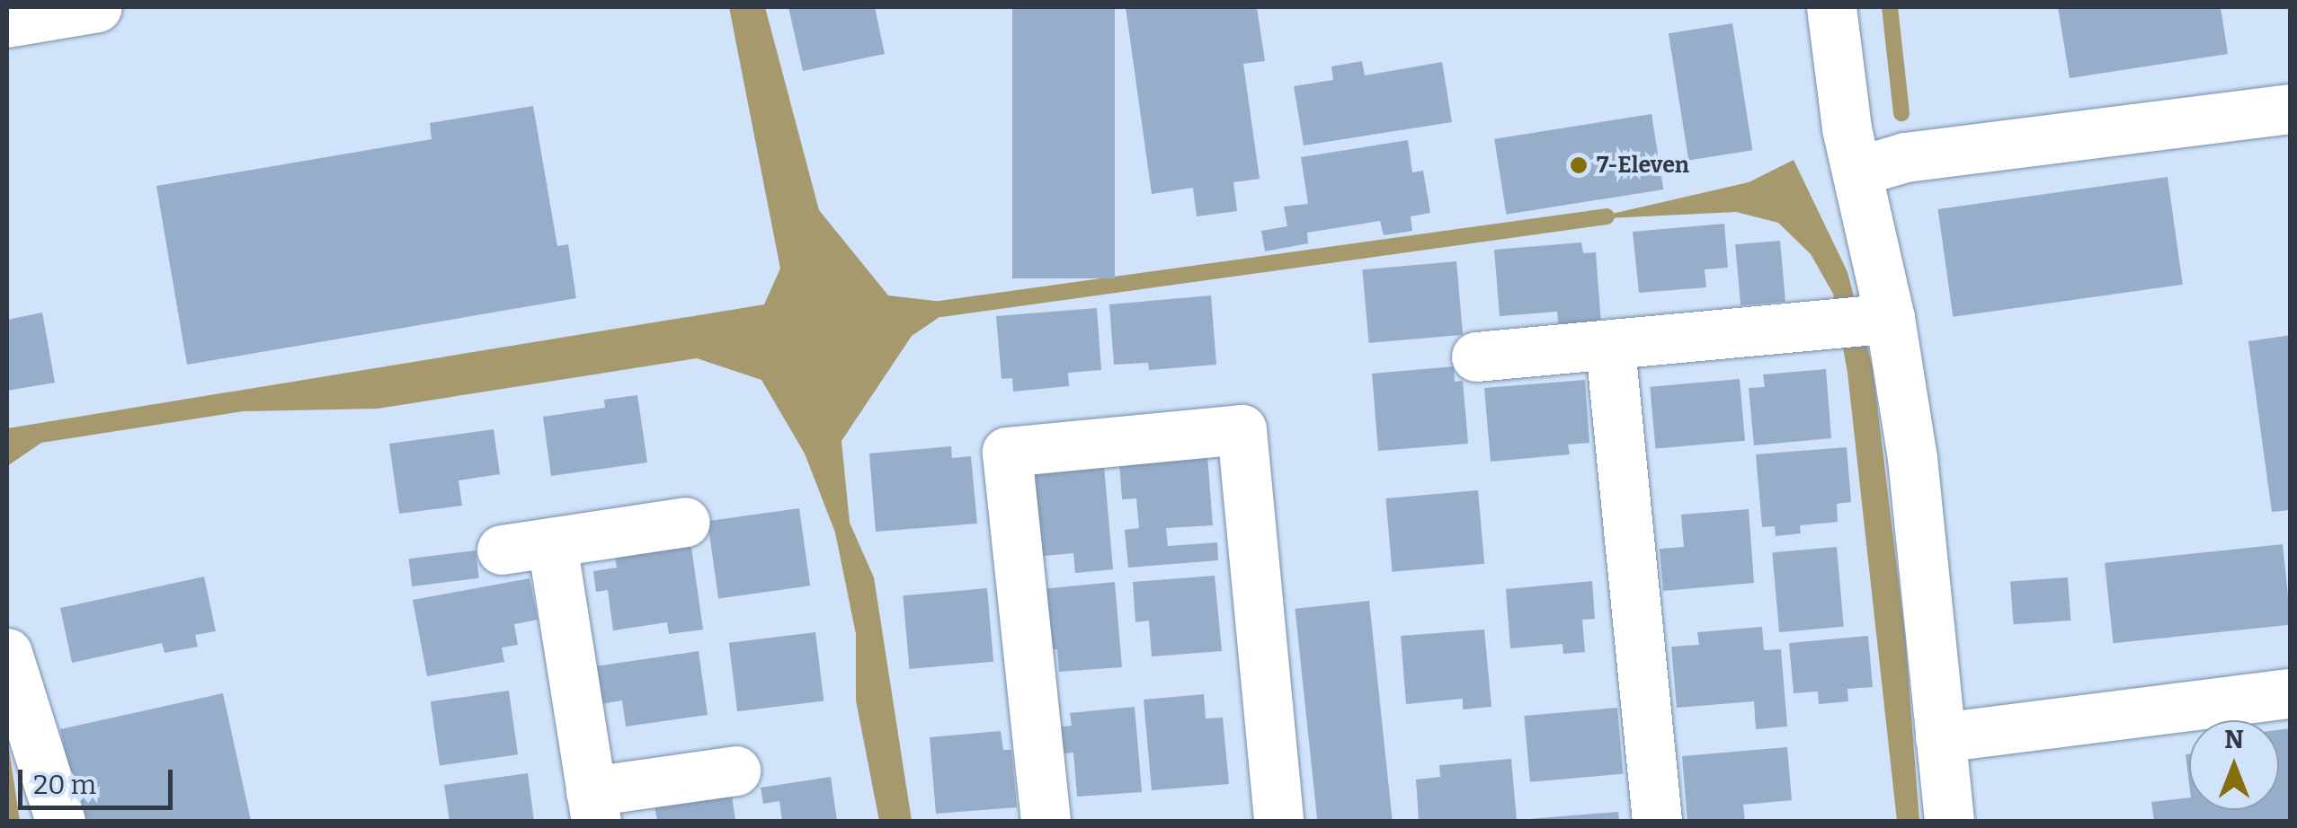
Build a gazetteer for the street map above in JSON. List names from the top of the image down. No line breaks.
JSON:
{"places":["7-Eleven"],"scale_bar":"20 m","north":"top"}
